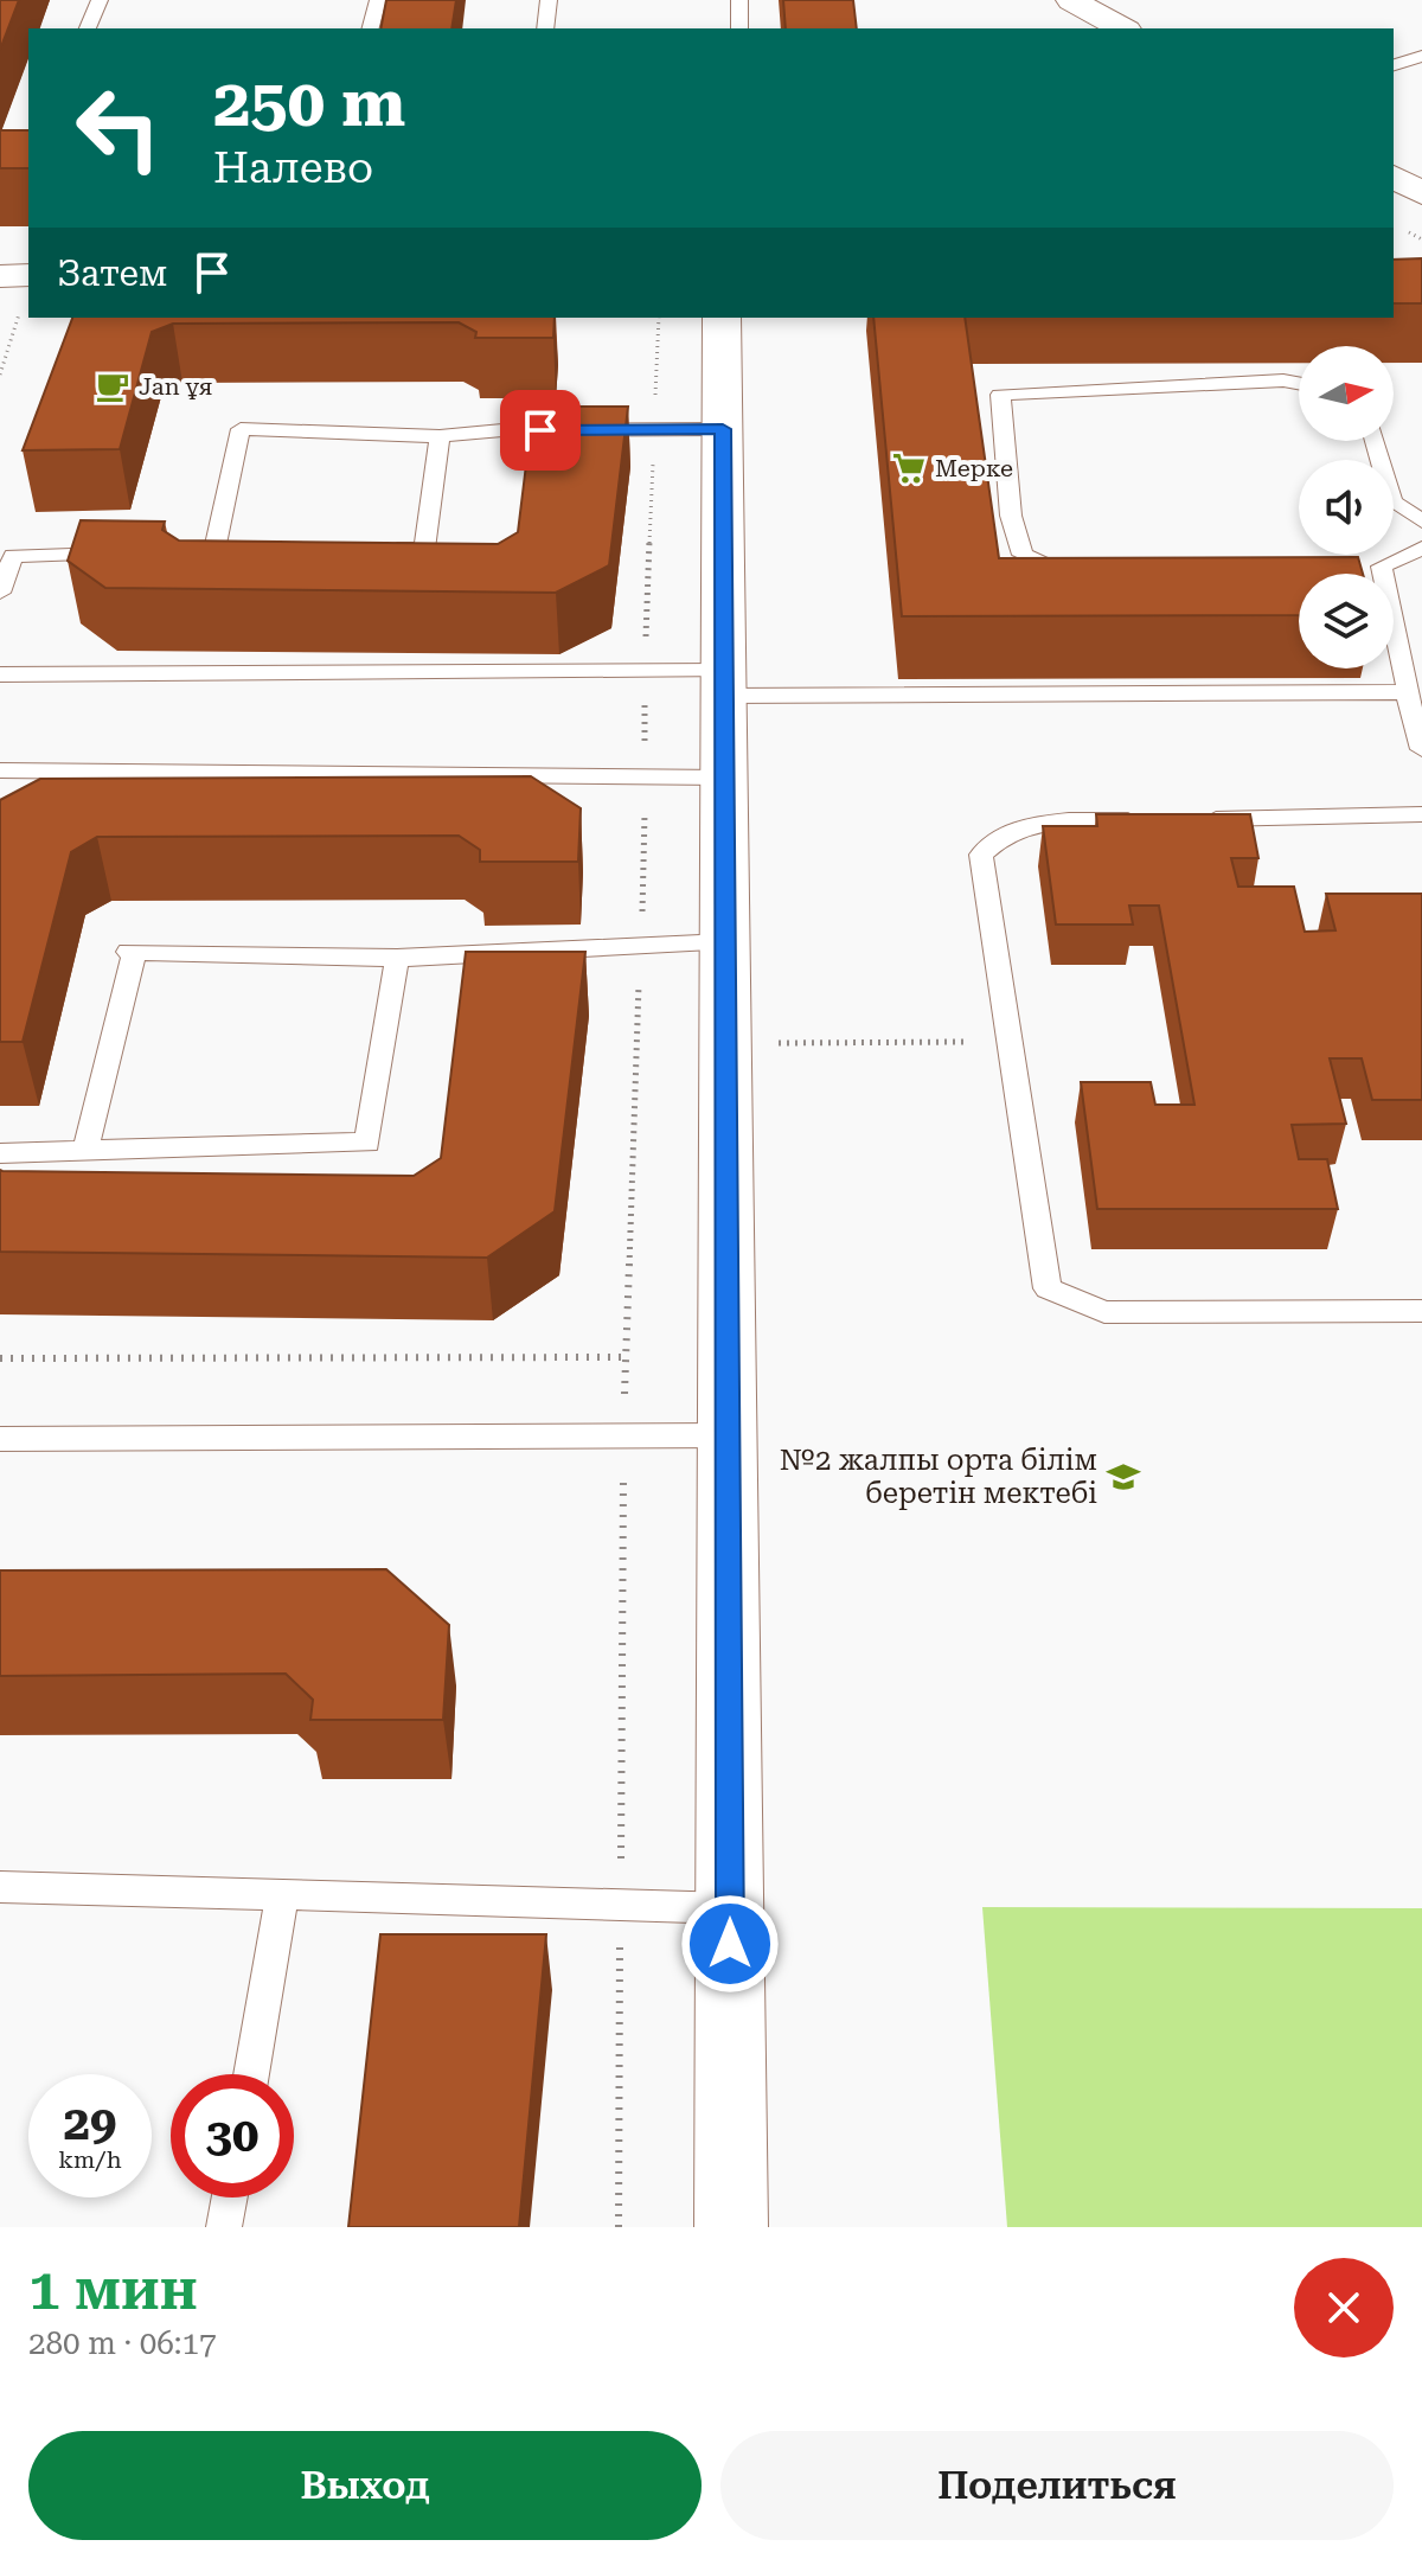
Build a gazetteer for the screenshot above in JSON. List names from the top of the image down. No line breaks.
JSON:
{"places":{"cafe":["Jan ұя"],"supermarket":["Мерке"],"school or university":["№2 жалпы орта білім беретін мектебі"]},"north":"right","page":{"turn":["250 m","Налево"],"then":"Затем","speed":"29 km/h","limit":"30","heading":["1 мин","280 m · 06:17"],"buttons":["Выход","Поделиться"]}}
